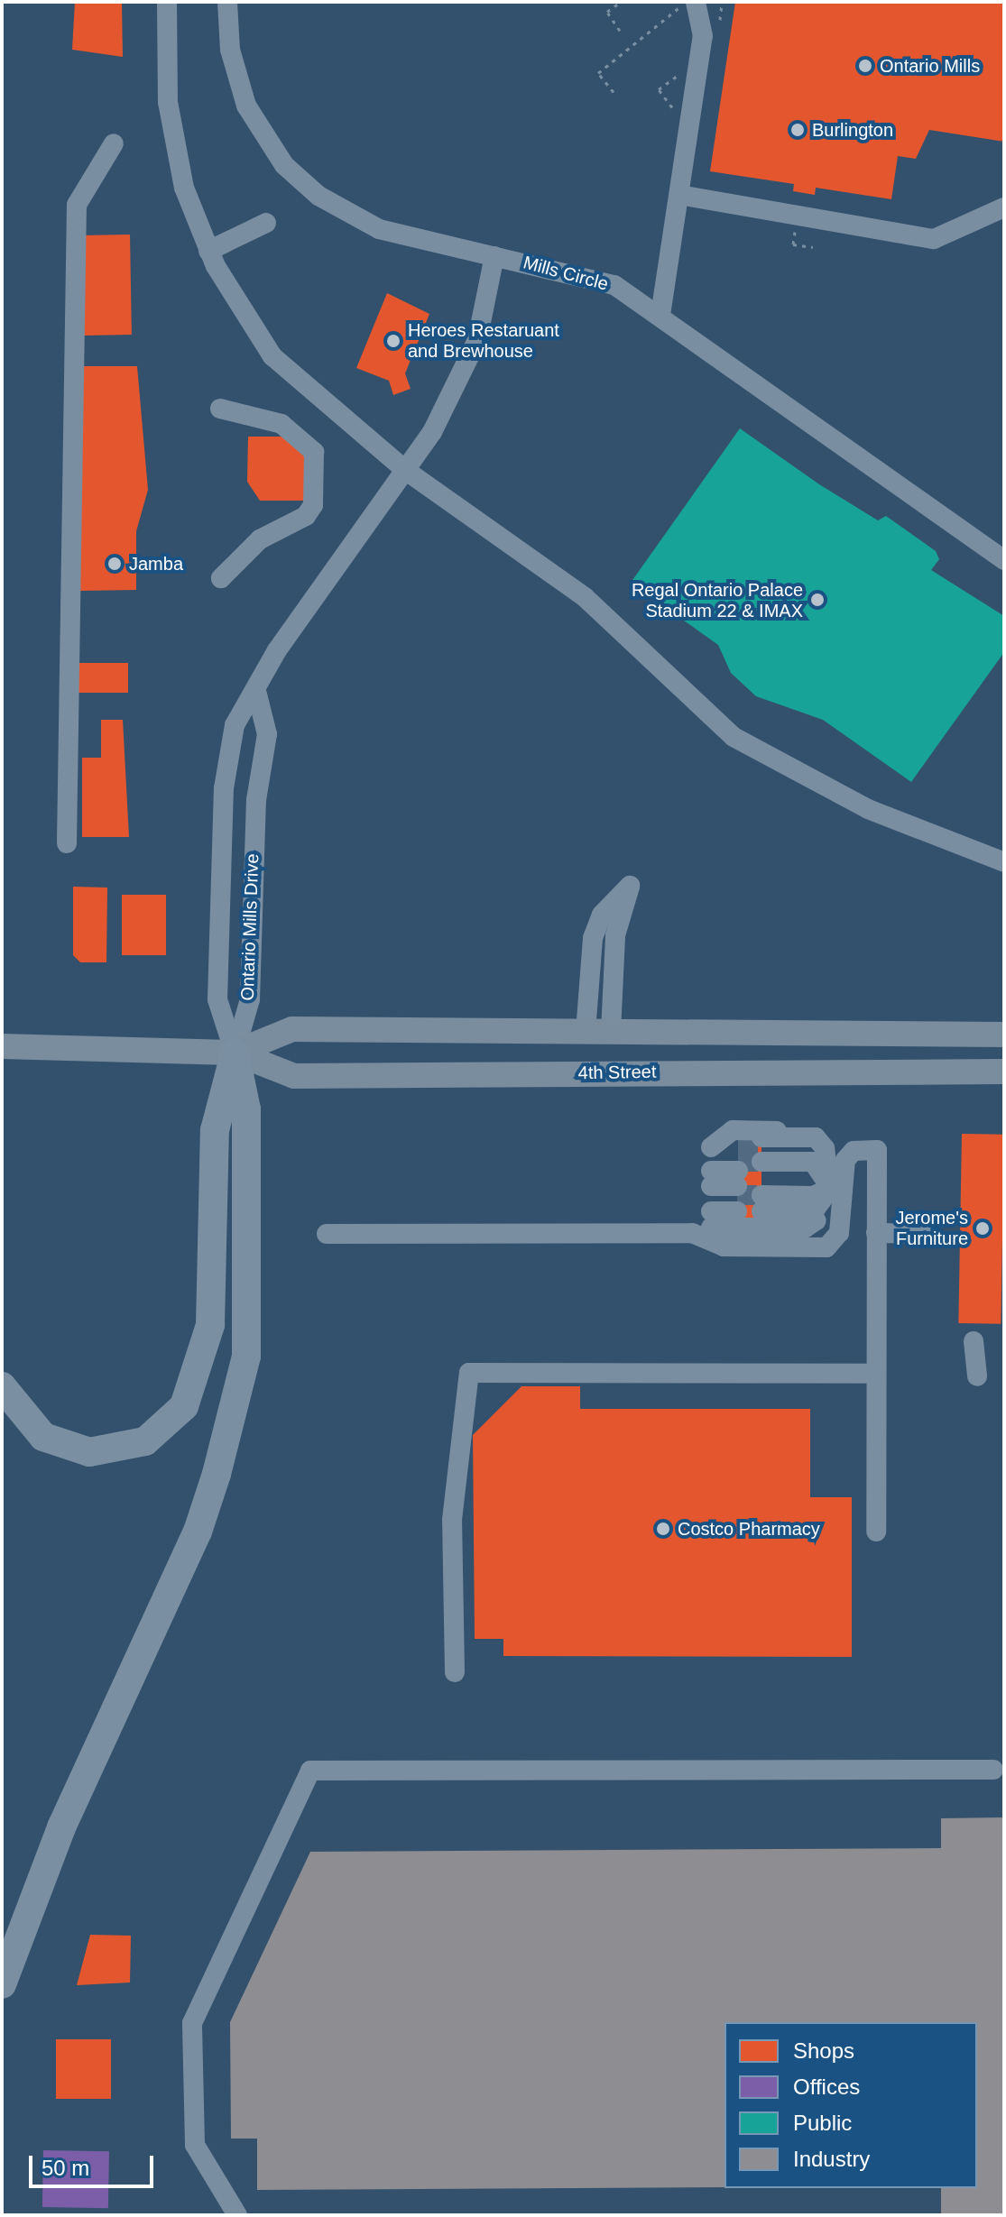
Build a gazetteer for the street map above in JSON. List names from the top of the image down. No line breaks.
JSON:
{"streets":{"main road":["4th Street"],"street":["Mills Circle","Ontario Mills Drive"]},"crossings":[["Mills Circle","Ontario Mills Drive"],["Ontario Mills Drive","4th Street"]],"places":["Ontario Mills","Burlington","Heroes Restaruant and Brewhouse","Jamba","Regal Ontario Palace Stadium 22 & IMAX","Jerome's Furniture","Costco Pharmacy"],"legend":["Shops","Offices","Public","Industry"],"scale_bar":"50 m"}
